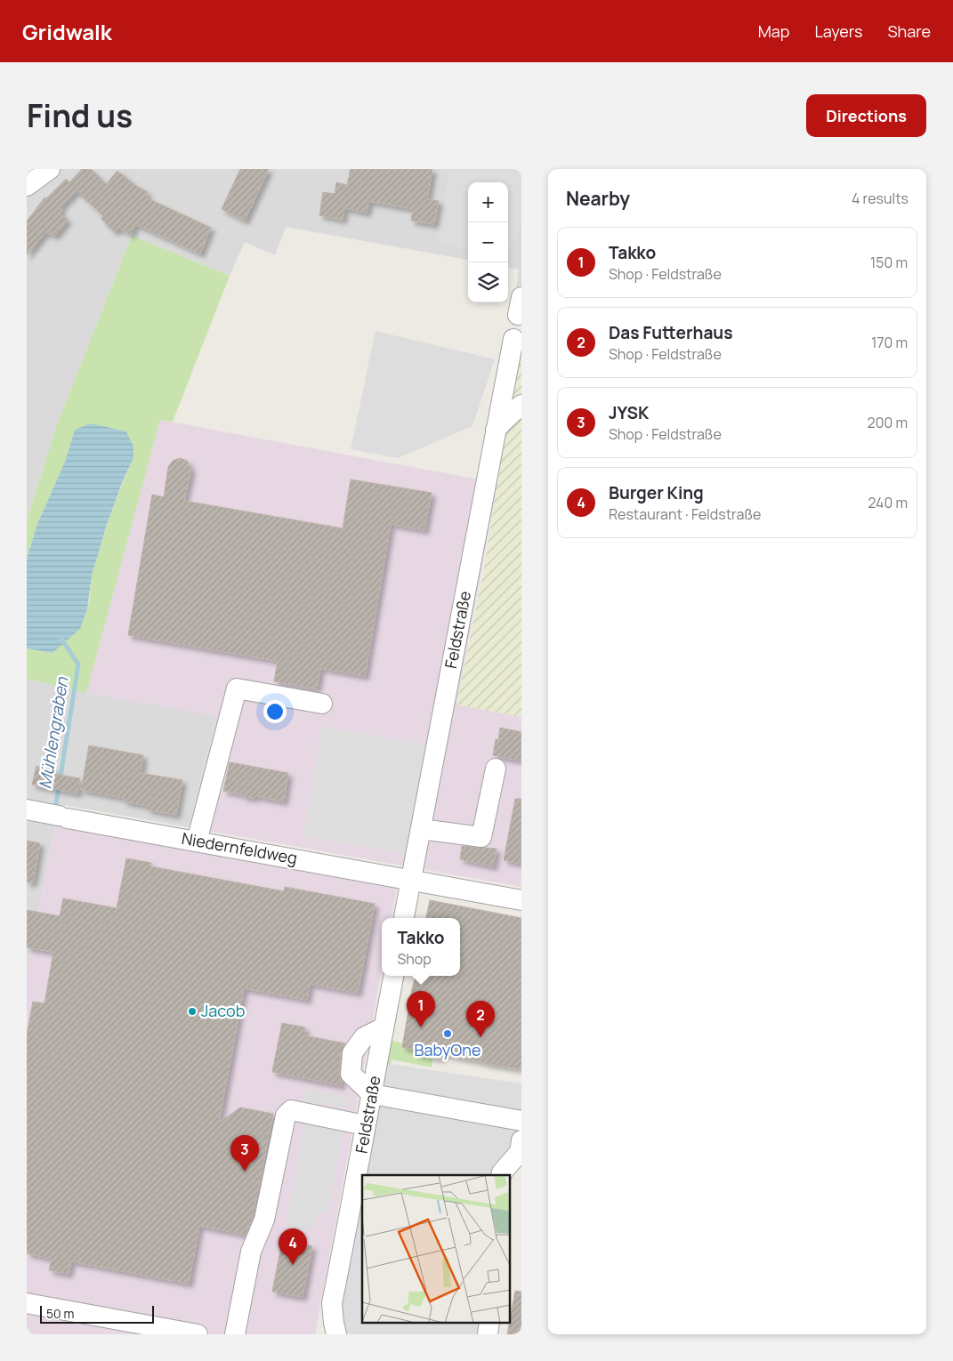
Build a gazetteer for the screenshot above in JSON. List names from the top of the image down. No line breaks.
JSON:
{"streets":{"street":["Feldstraße","Niedernfeldweg"]},"crossings":[["Feldstraße","Niedernfeldweg"]],"water":["Mühlengraben"],"places":["Jacob","BabyOne"],"scale_bar":"50 m","page":{"header":"Gridwalk","nav":["Map","Layers","Share"],"title":"Find us","buttons":"Directions","heading":["Nearby","4 results"],"map_buttons":["+","−"],"list":[{"mark":"1","name":"Takko","note":"Shop · Feldstraße","value":"150 m"},{"mark":"2","name":"Das Futterhaus","note":"Shop · Feldstraße","value":"170 m"},{"mark":"3","name":"JYSK","note":"Shop · Feldstraße","value":"200 m"},{"mark":"4","name":"Burger King","note":"Restaurant · Feldstraße","value":"240 m"}],"popup":["Takko","Shop"],"pins":["1","2","3","4"],"scale":"50 m"}}
